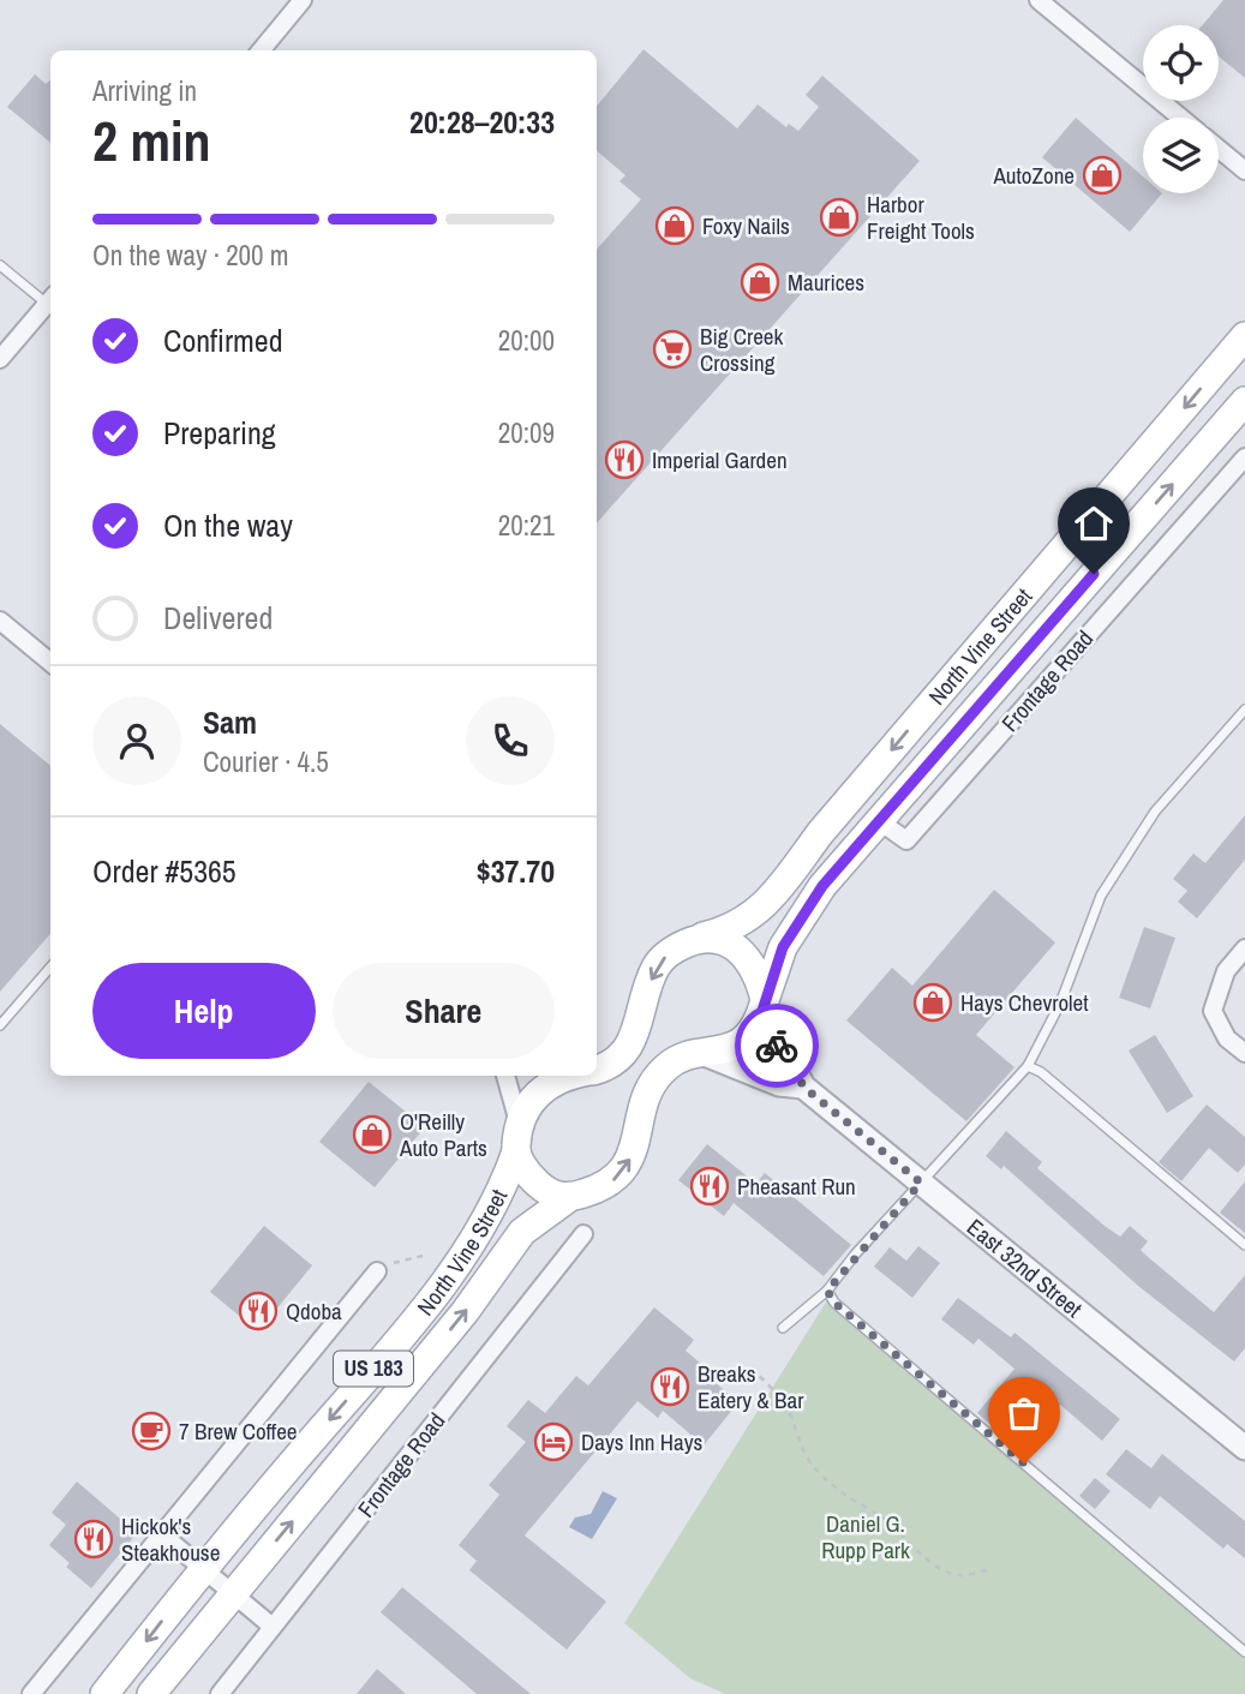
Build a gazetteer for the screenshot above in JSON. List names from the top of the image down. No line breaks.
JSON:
{"streets":{"main road":["North Vine Street","US 183"],"street":["Frontage Road","East 32nd Street"]},"crossings":[["North Vine Street","Frontage Road"],["North Vine Street","East 32nd Street"]],"parks":["Daniel G. Rupp Park"],"places":{"shop":["AutoZone","Harbor Freight Tools","Foxy Nails","Maurices","Hays Chevrolet","O'Reilly Auto Parts"],"supermarket":["Big Creek Crossing"],"restaurant":["Imperial Garden","Pheasant Run","Qdoba","Breaks Eatery & Bar","Hickok's Steakhouse"],"cafe":["7 Brew Coffee"],"hotel":["Days Inn Hays"]},"page":{"heading":["2 min","Arriving in","20:28–20:33"],"panel":["Sam","Courier · 4.5","Order #5365","$37.70"],"bar":"On the way · 200 m","list":[["Confirmed","20:00"],["Preparing","20:09"],["On the way","20:21"],"Delivered"],"buttons":["Help","Share"]}}
